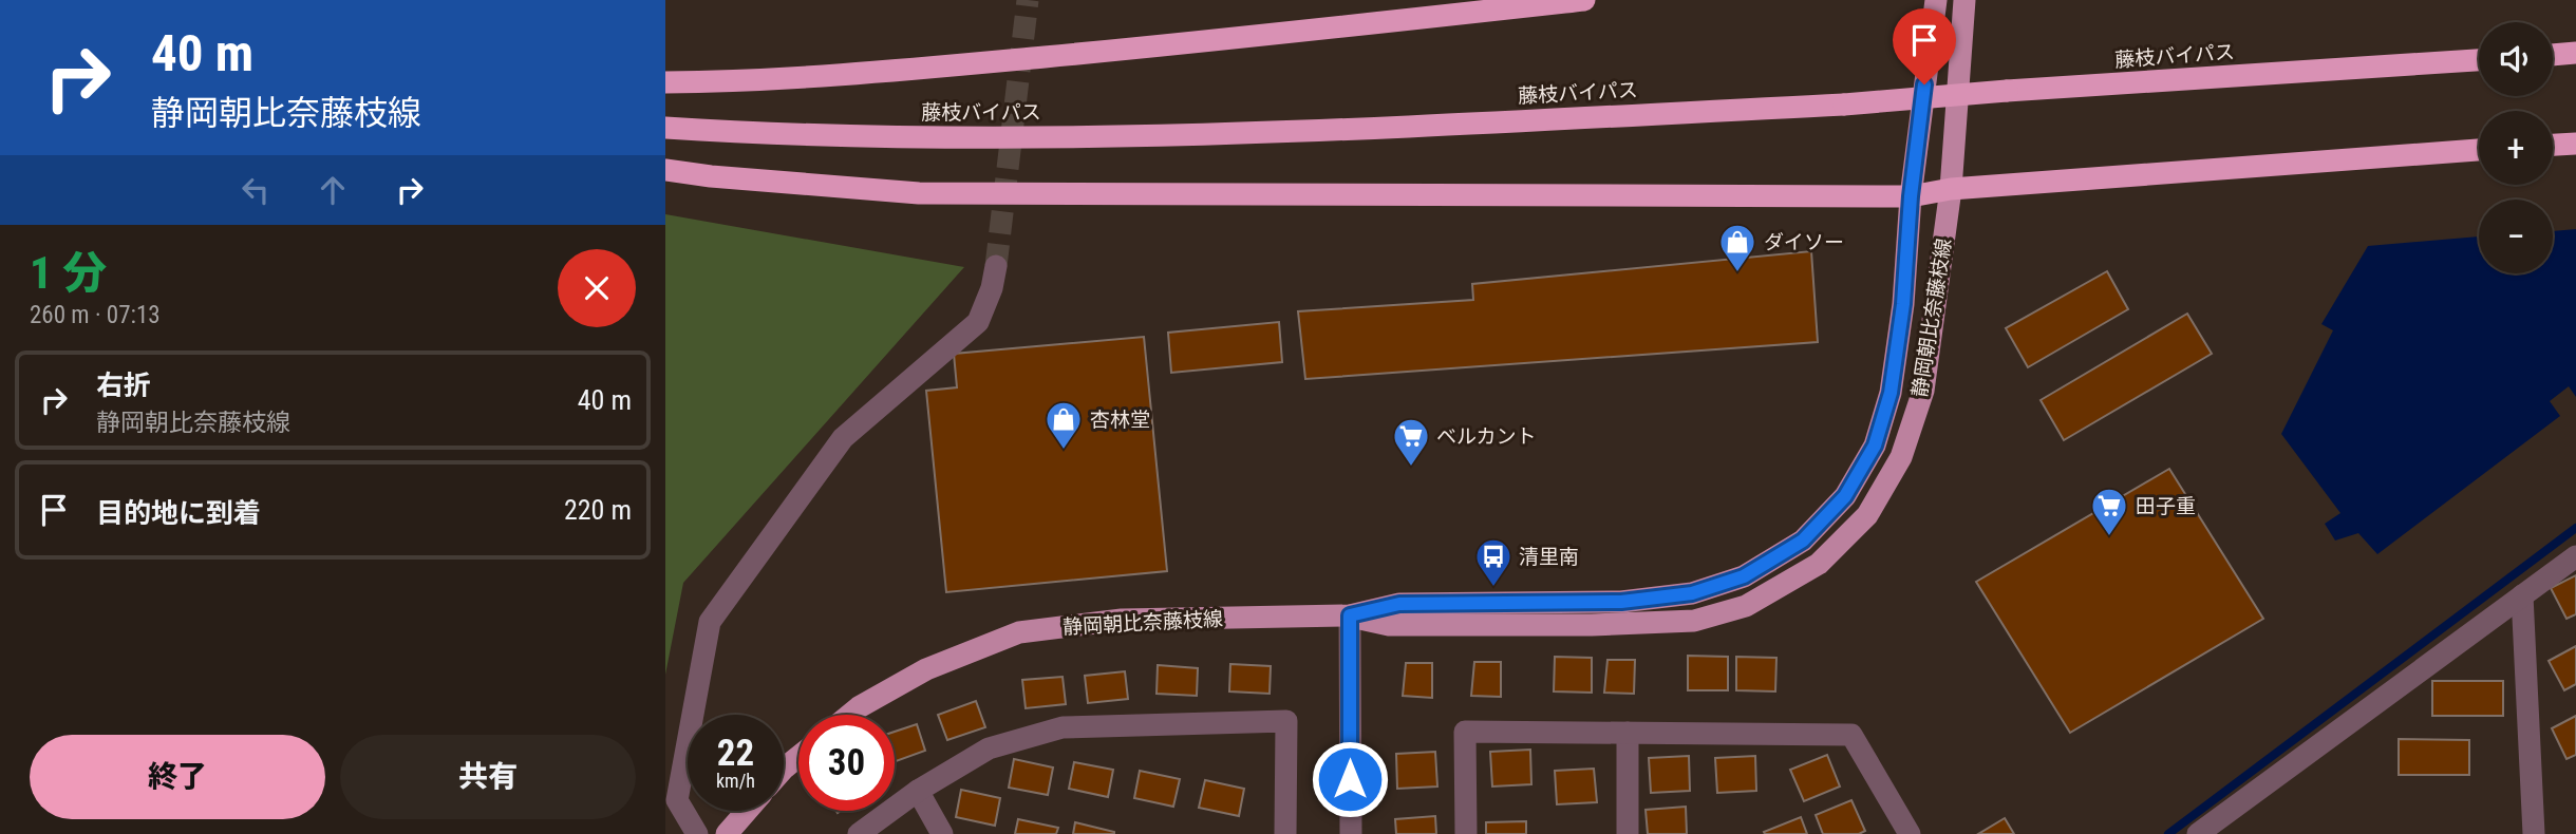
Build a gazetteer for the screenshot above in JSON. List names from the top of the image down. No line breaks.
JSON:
{"streets":{"highway":["藤枝バイパス"],"main road":["静岡朝比奈藤枝線"]},"places":{"shop":["ダイソー","杏林堂"],"supermarket":["ベルカント","田子重"],"bus stop":["清里南"]},"page":{"turn":["40 m","静岡朝比奈藤枝線"],"map_buttons":["+","−"],"heading":["1 分","260 m · 07:13"],"list":[{"name":"右折","note":"静岡朝比奈藤枝線","value":"40 m"},{"name":"目的地に到着","value":"220 m"}],"speed":"22 km/h","limit":"30","buttons":["終了","共有"]}}
